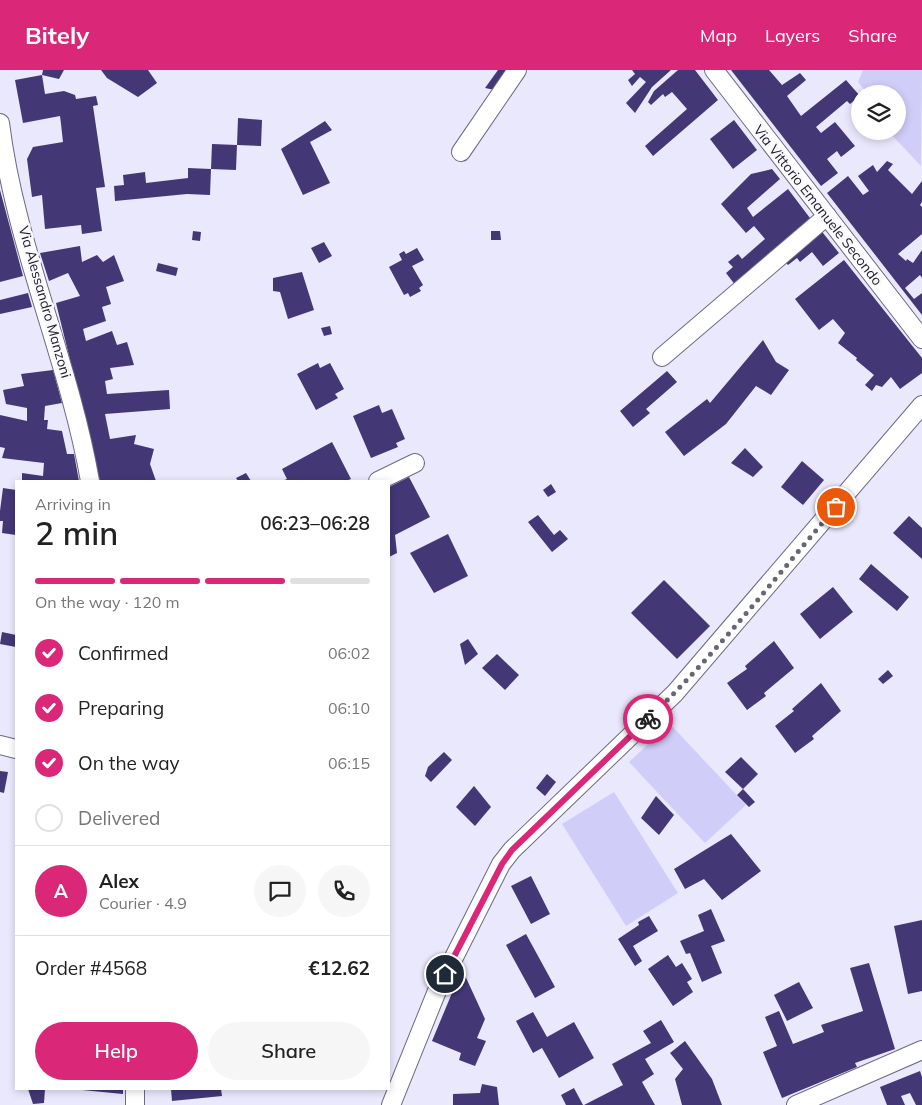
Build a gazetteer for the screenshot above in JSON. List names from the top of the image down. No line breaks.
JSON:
{"streets":{"street":["Via Vittorio Emanuele Secondo","Via Alessandro Manzoni"]},"page":{"header":"Bitely","nav":["Map","Layers","Share"],"heading":["2 min","Arriving in","06:23–06:28"],"panel":["Alex","Courier · 4.9","Order #4568","€12.62"],"bar":"On the way · 120 m","list":[["Confirmed","06:02"],["Preparing","06:10"],["On the way","06:15"],"Delivered"],"round":"A","buttons":["Help","Share"]}}
